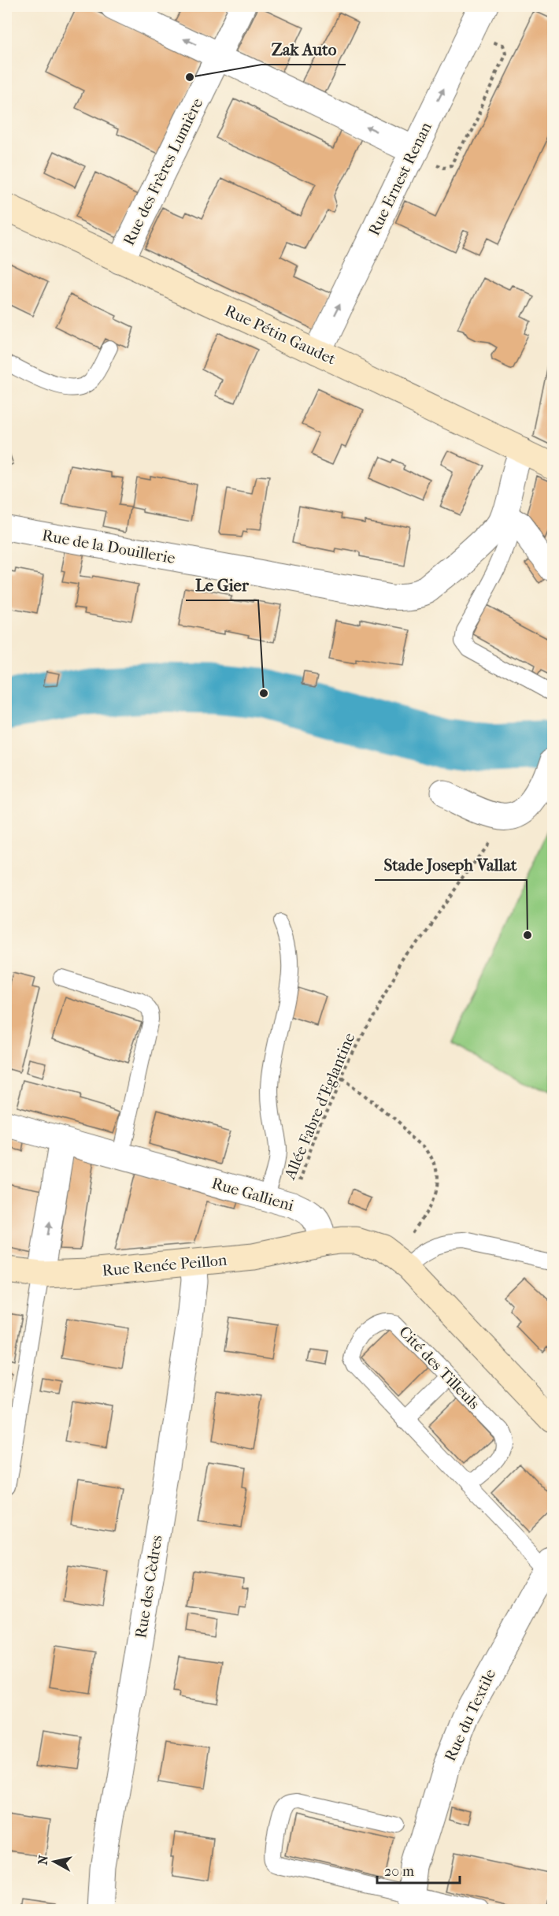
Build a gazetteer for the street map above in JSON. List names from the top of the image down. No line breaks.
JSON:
{"streets":{"main road":["Rue Pétin Gaudet","Rue Renée Peillon"],"street":["Rue des Frères Lumière","Rue Ernest Renan","Rue de la Douillerie","Rue Gallieni","Rue des Cèdres","Rue du Textile"],"lane":["Cité des Tilleuls"],"path":["Allée Fabre d'Eglantine"]},"crossings":[["Rue des Frères Lumière","Rue Pétin Gaudet"],["Rue Ernest Renan","Rue Pétin Gaudet"],["Rue Pétin Gaudet","Rue de la Douillerie"],["Rue Gallieni","Rue Renée Peillon"],["Rue Renée Peillon","Rue des Cèdres"],["Cité des Tilleuls","Rue du Textile"]],"one_way":["Rue Ernest Renan"],"places":["Zak Auto","Le Gier","Stade Joseph Vallat"],"scale_bar":"20 m","north":"left"}
